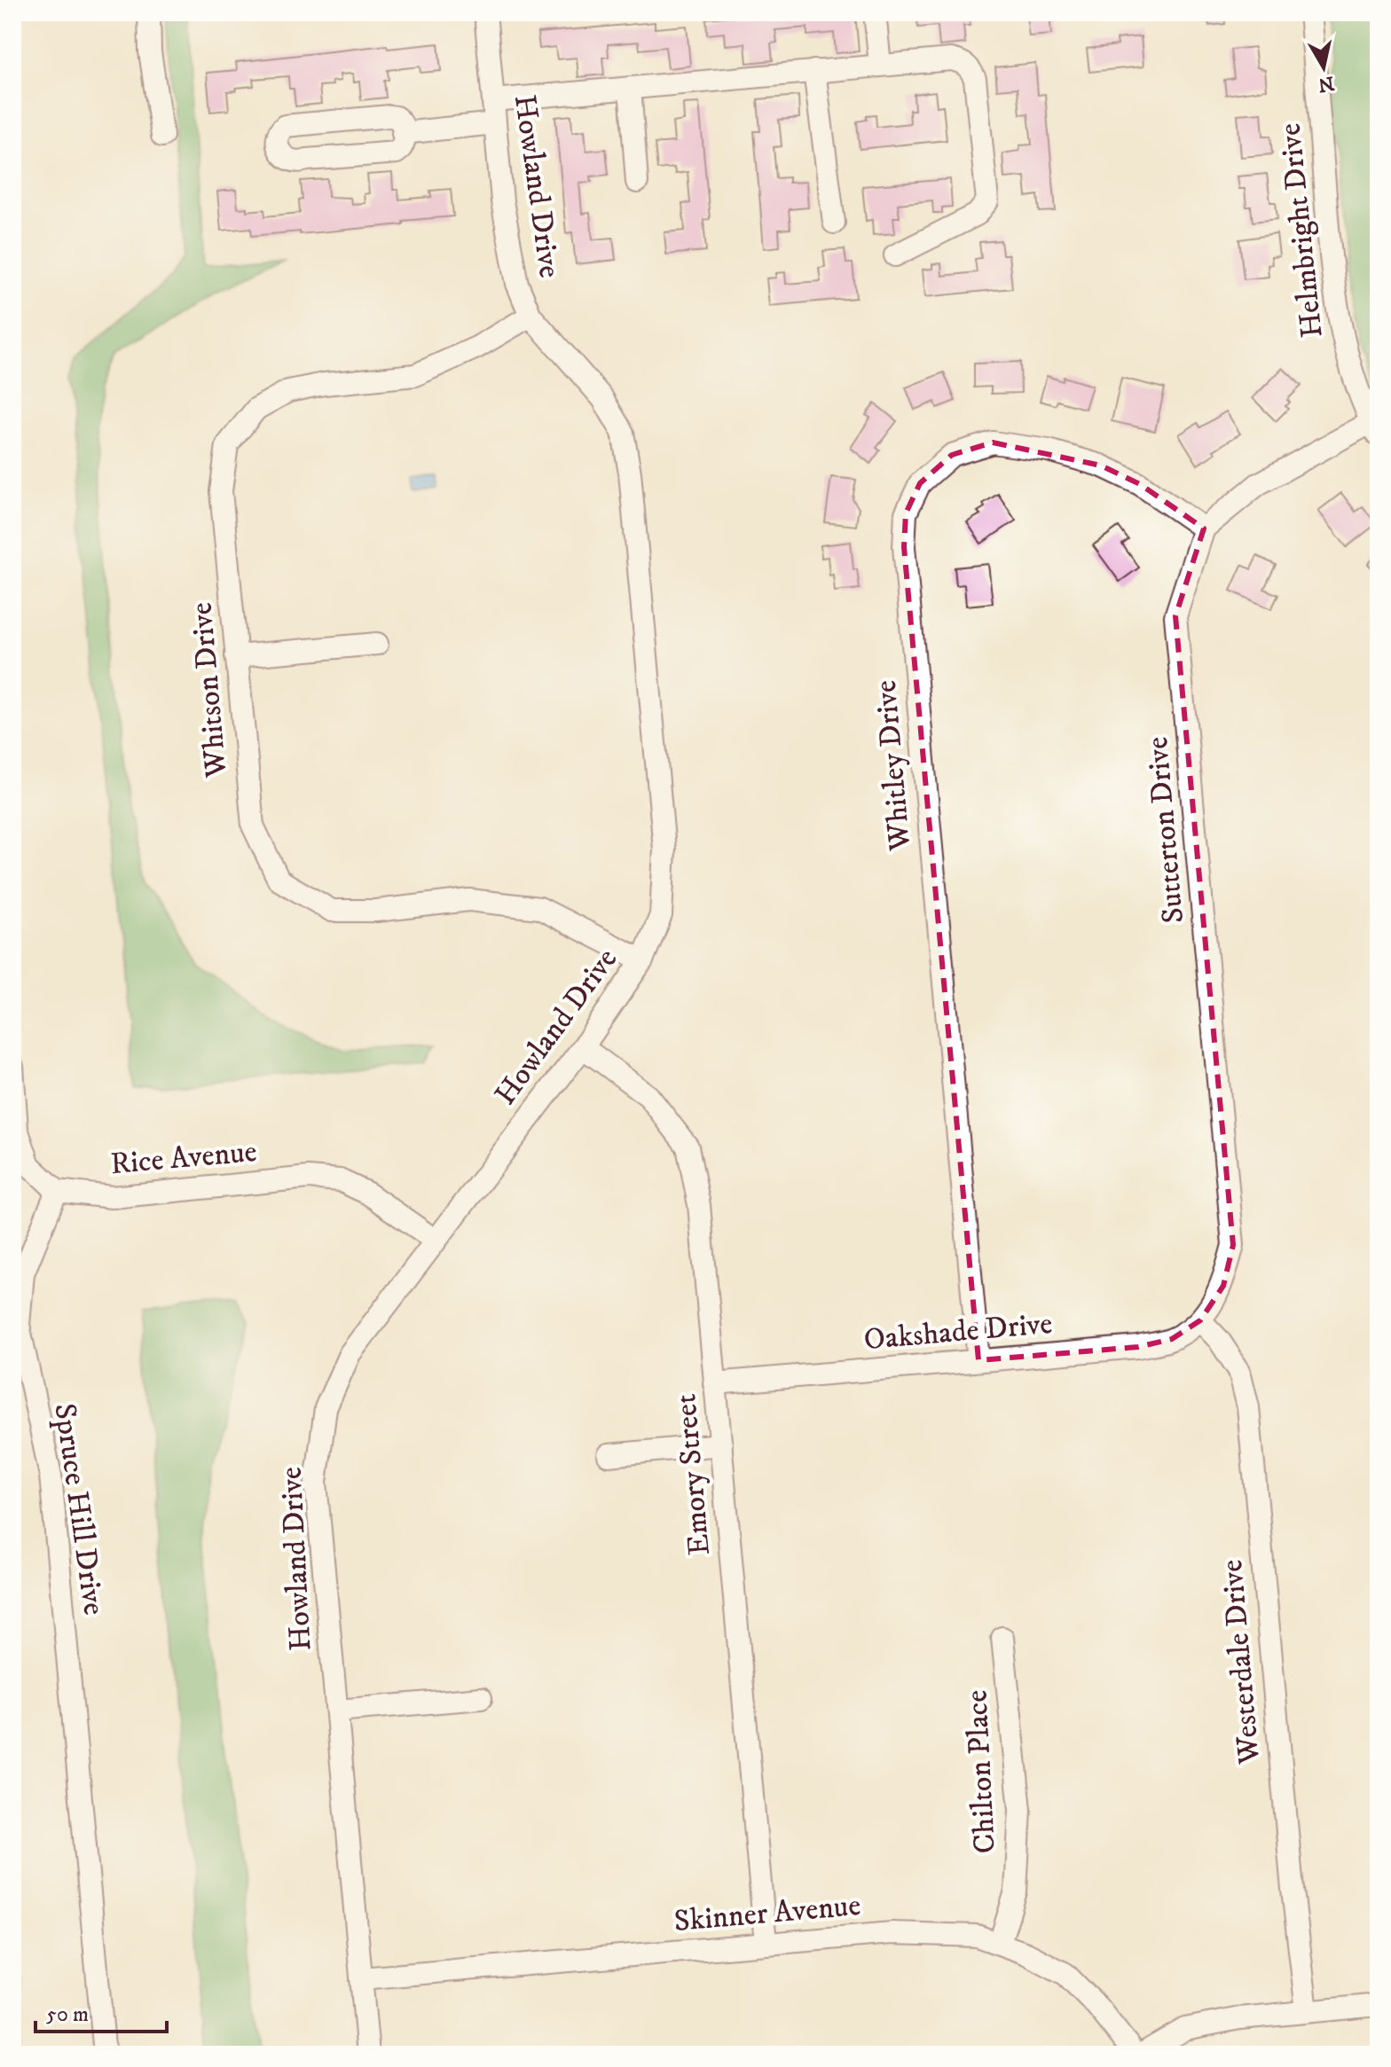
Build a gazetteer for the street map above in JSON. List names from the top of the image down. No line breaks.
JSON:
{"streets":{"street":["Howland Drive","Helmbright Drive","Whitson Drive","Whitley Drive","Sutterton Drive","Rice Avenue","Oakshade Drive","Emory Street","Spruce Hill Drive","Westerdale Drive","Chilton Place","Skinner Avenue"]},"crossings":[["Howland Drive","Whitson Drive"],["Howland Drive","Rice Avenue"],["Howland Drive","Emory Street"],["Howland Drive","Skinner Avenue"],["Whitley Drive","Sutterton Drive"],["Whitley Drive","Oakshade Drive"],["Sutterton Drive","Oakshade Drive"],["Sutterton Drive","Westerdale Drive"],["Rice Avenue","Spruce Hill Drive"],["Oakshade Drive","Emory Street"],["Oakshade Drive","Westerdale Drive"],["Emory Street","Skinner Avenue"],["Chilton Place","Skinner Avenue"]],"scale_bar":"50 m","north":"bottom"}
